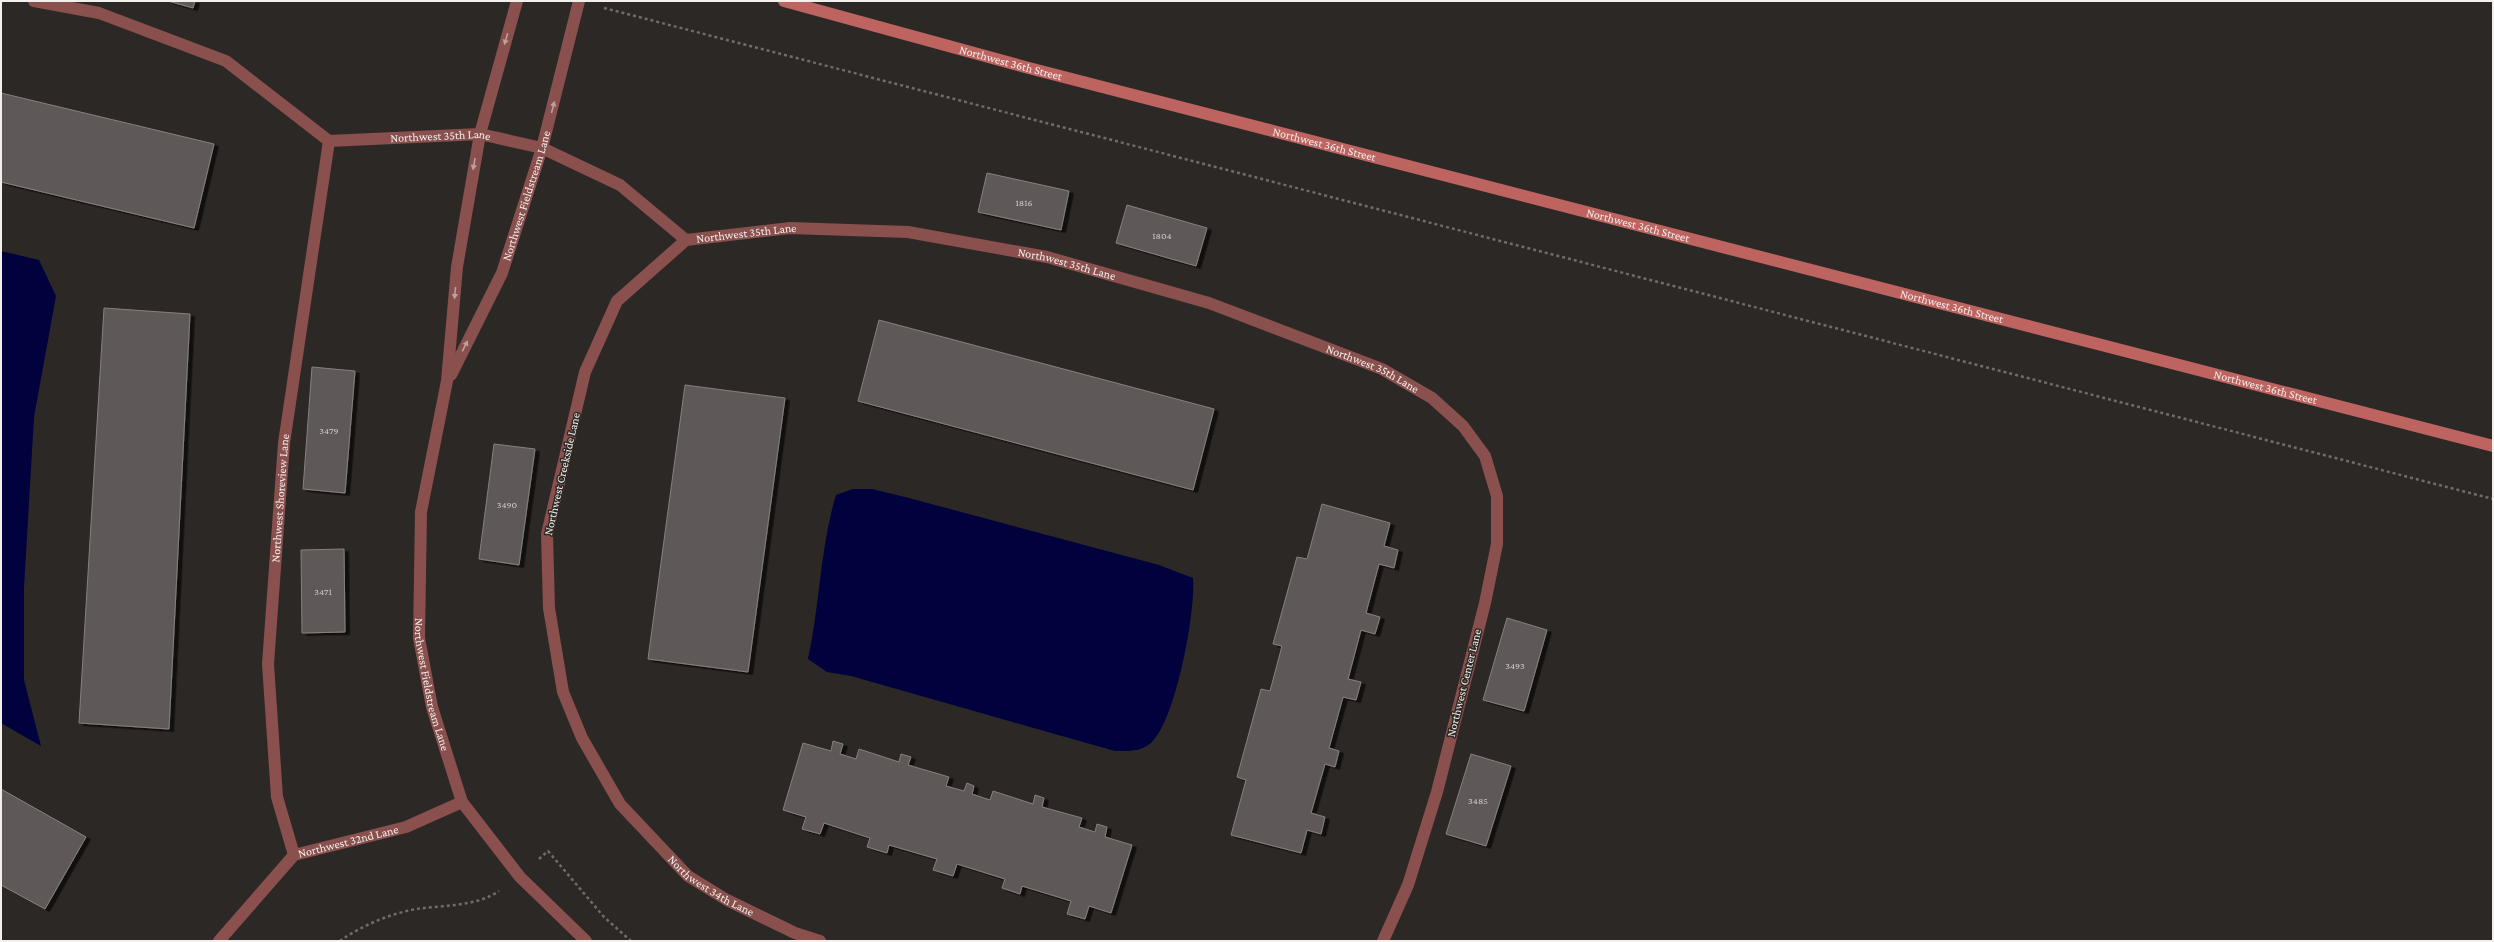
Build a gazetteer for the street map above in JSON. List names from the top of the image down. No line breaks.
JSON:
{"streets":{"main road":["Northwest 36th Street"],"lane":["Northwest 35th Lane","Northwest Fieldstream Lane","Northwest Creekside Lane","Northwest Shoreview Lane","Northwest Center Lane","Northwest 32nd Lane","Northwest 34th Lane"]},"crossings":[["Northwest 35th Lane","Northwest Fieldstream Lane"],["Northwest 35th Lane","Northwest Creekside Lane"],["Northwest 35th Lane","Northwest Shoreview Lane"],["Northwest 35th Lane","Northwest Center Lane"],["Northwest Fieldstream Lane","Northwest 32nd Lane"],["Northwest Creekside Lane","Northwest 34th Lane"],["Northwest Shoreview Lane","Northwest 32nd Lane"]],"house_numbers":["1816","1804","3479","3490","3471","3493","3485"]}
